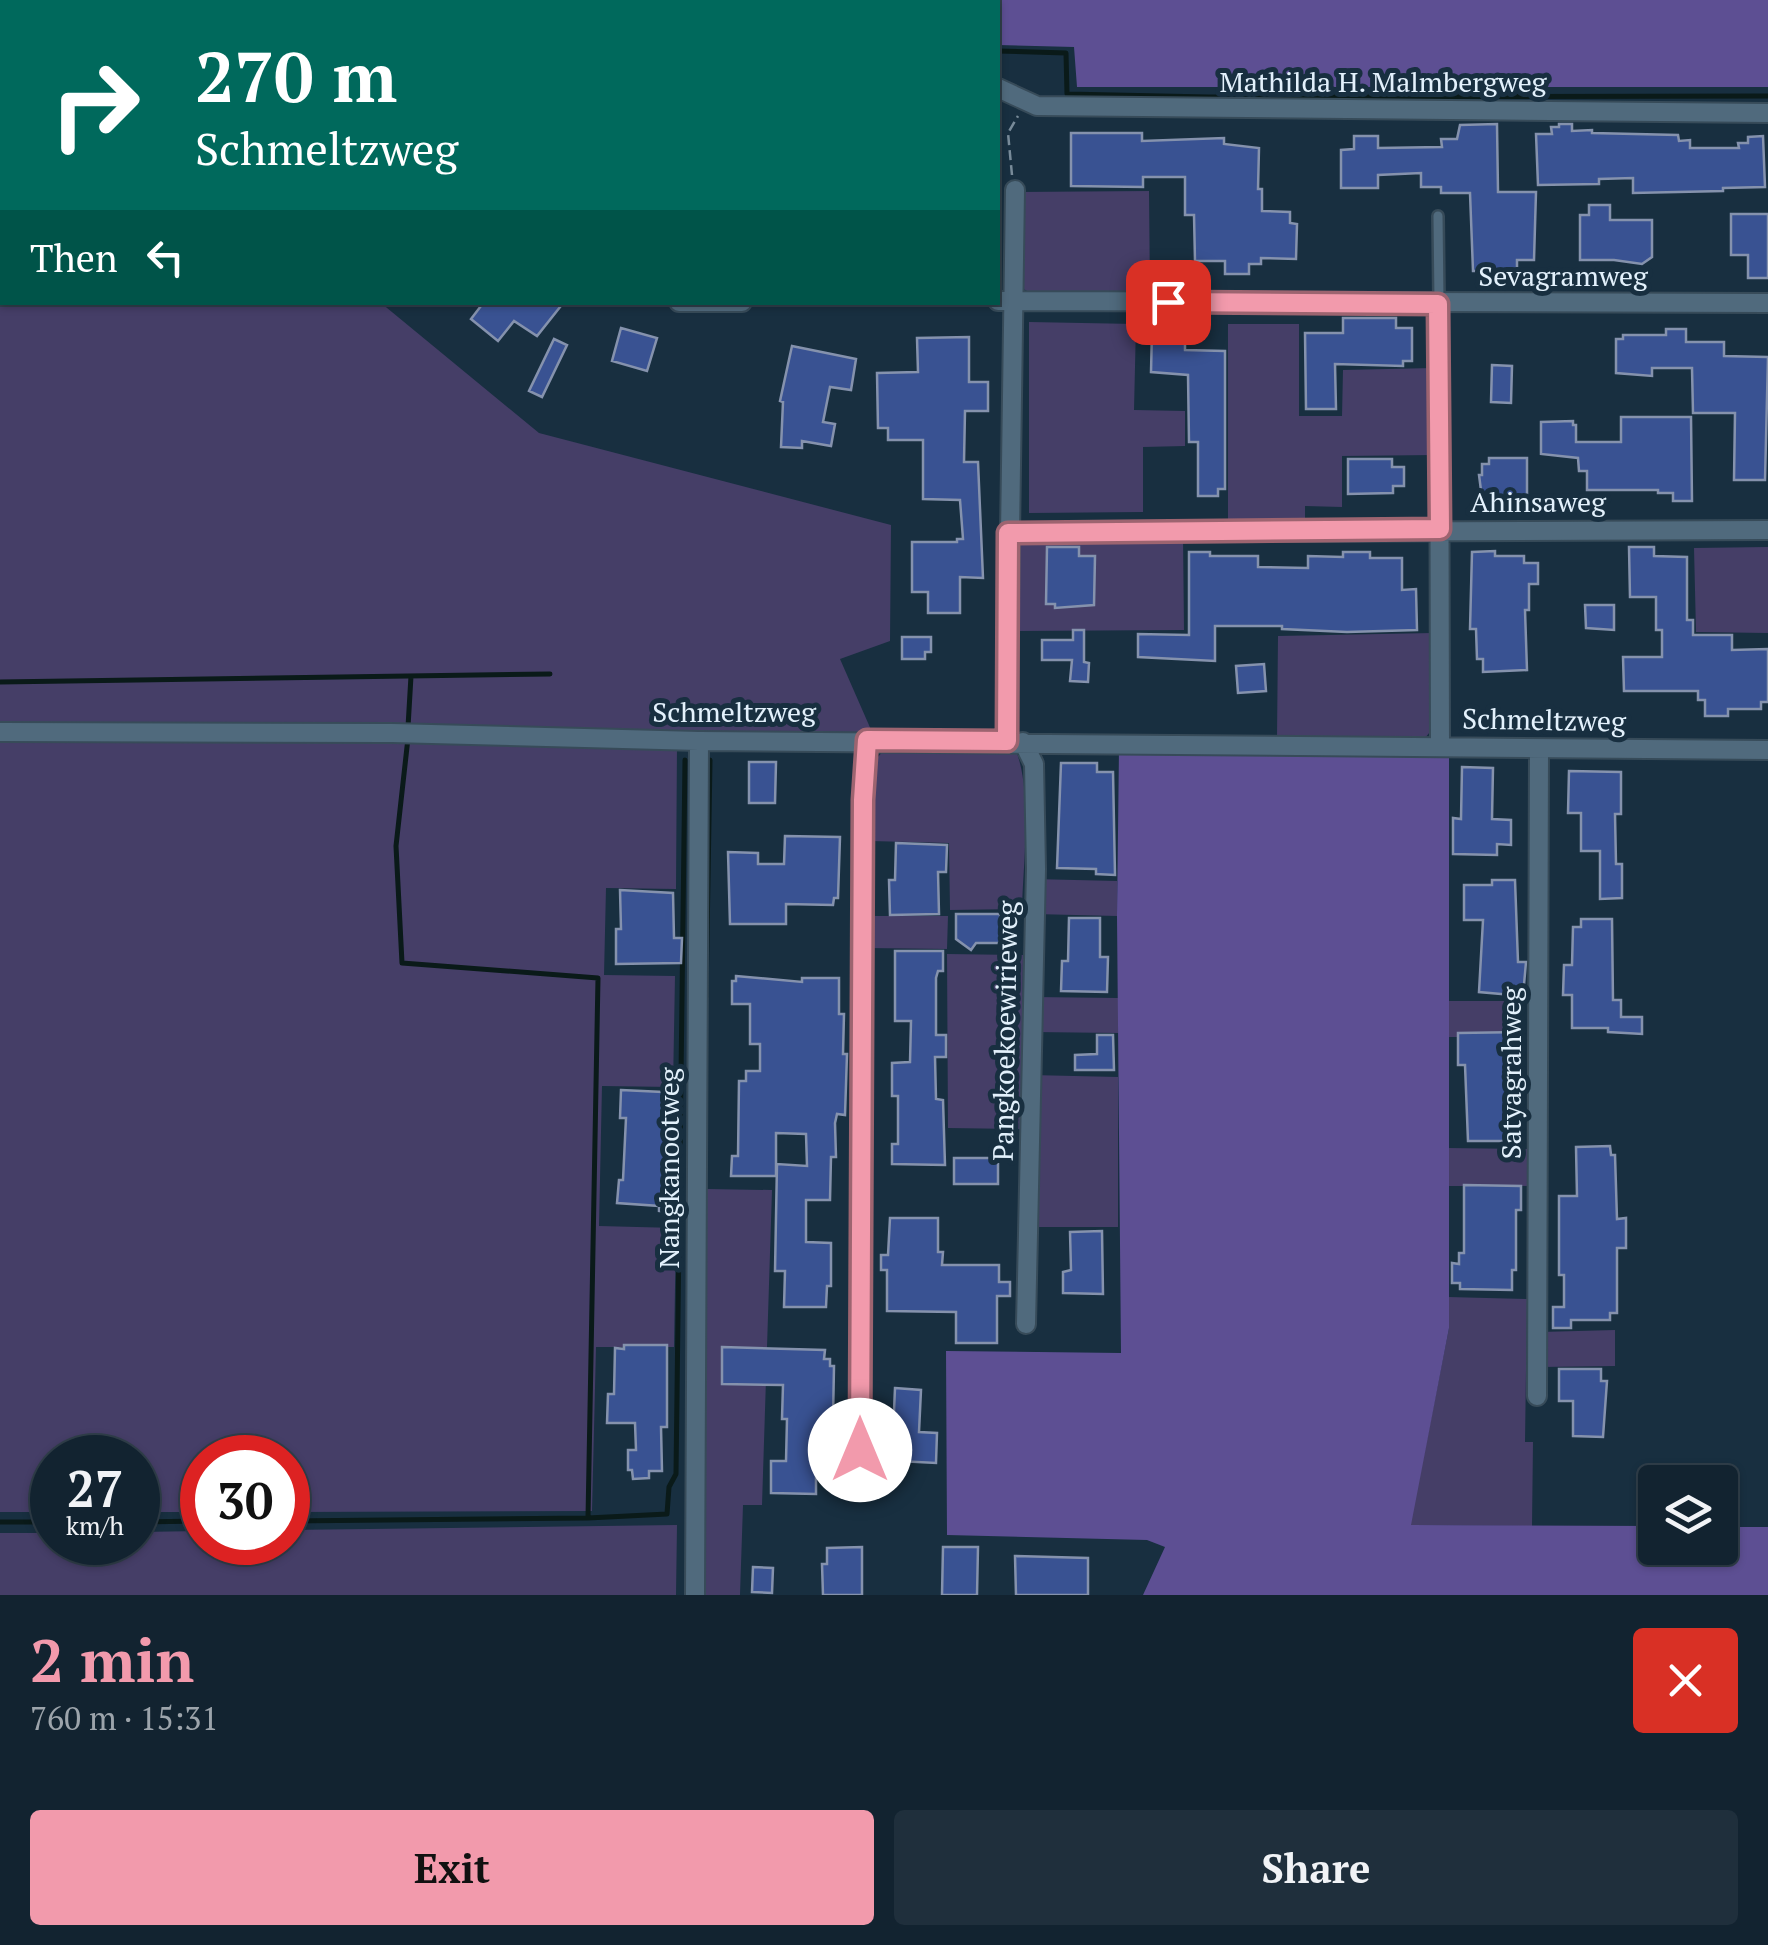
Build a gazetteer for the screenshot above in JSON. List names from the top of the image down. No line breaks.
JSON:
{"streets":{"street":["Mathilda H. Malmbergweg","Sevagramweg","Ahinsaweg","Schmeltzweg","Pangkoekoewirieweg","Satyagrahweg","Nangkanootweg"]},"crossings":[["Sevagramweg","Pangkoekoewirieweg"],["Ahinsaweg","Pangkoekoewirieweg"],["Schmeltzweg","Pangkoekoewirieweg"],["Schmeltzweg","Satyagrahweg"],["Schmeltzweg","Nangkanootweg"]],"page":{"turn":["270 m","Schmeltzweg"],"then":"Then","speed":"27 km/h","limit":"30","heading":["2 min","760 m · 15:31"],"buttons":["Exit","Share"]}}
